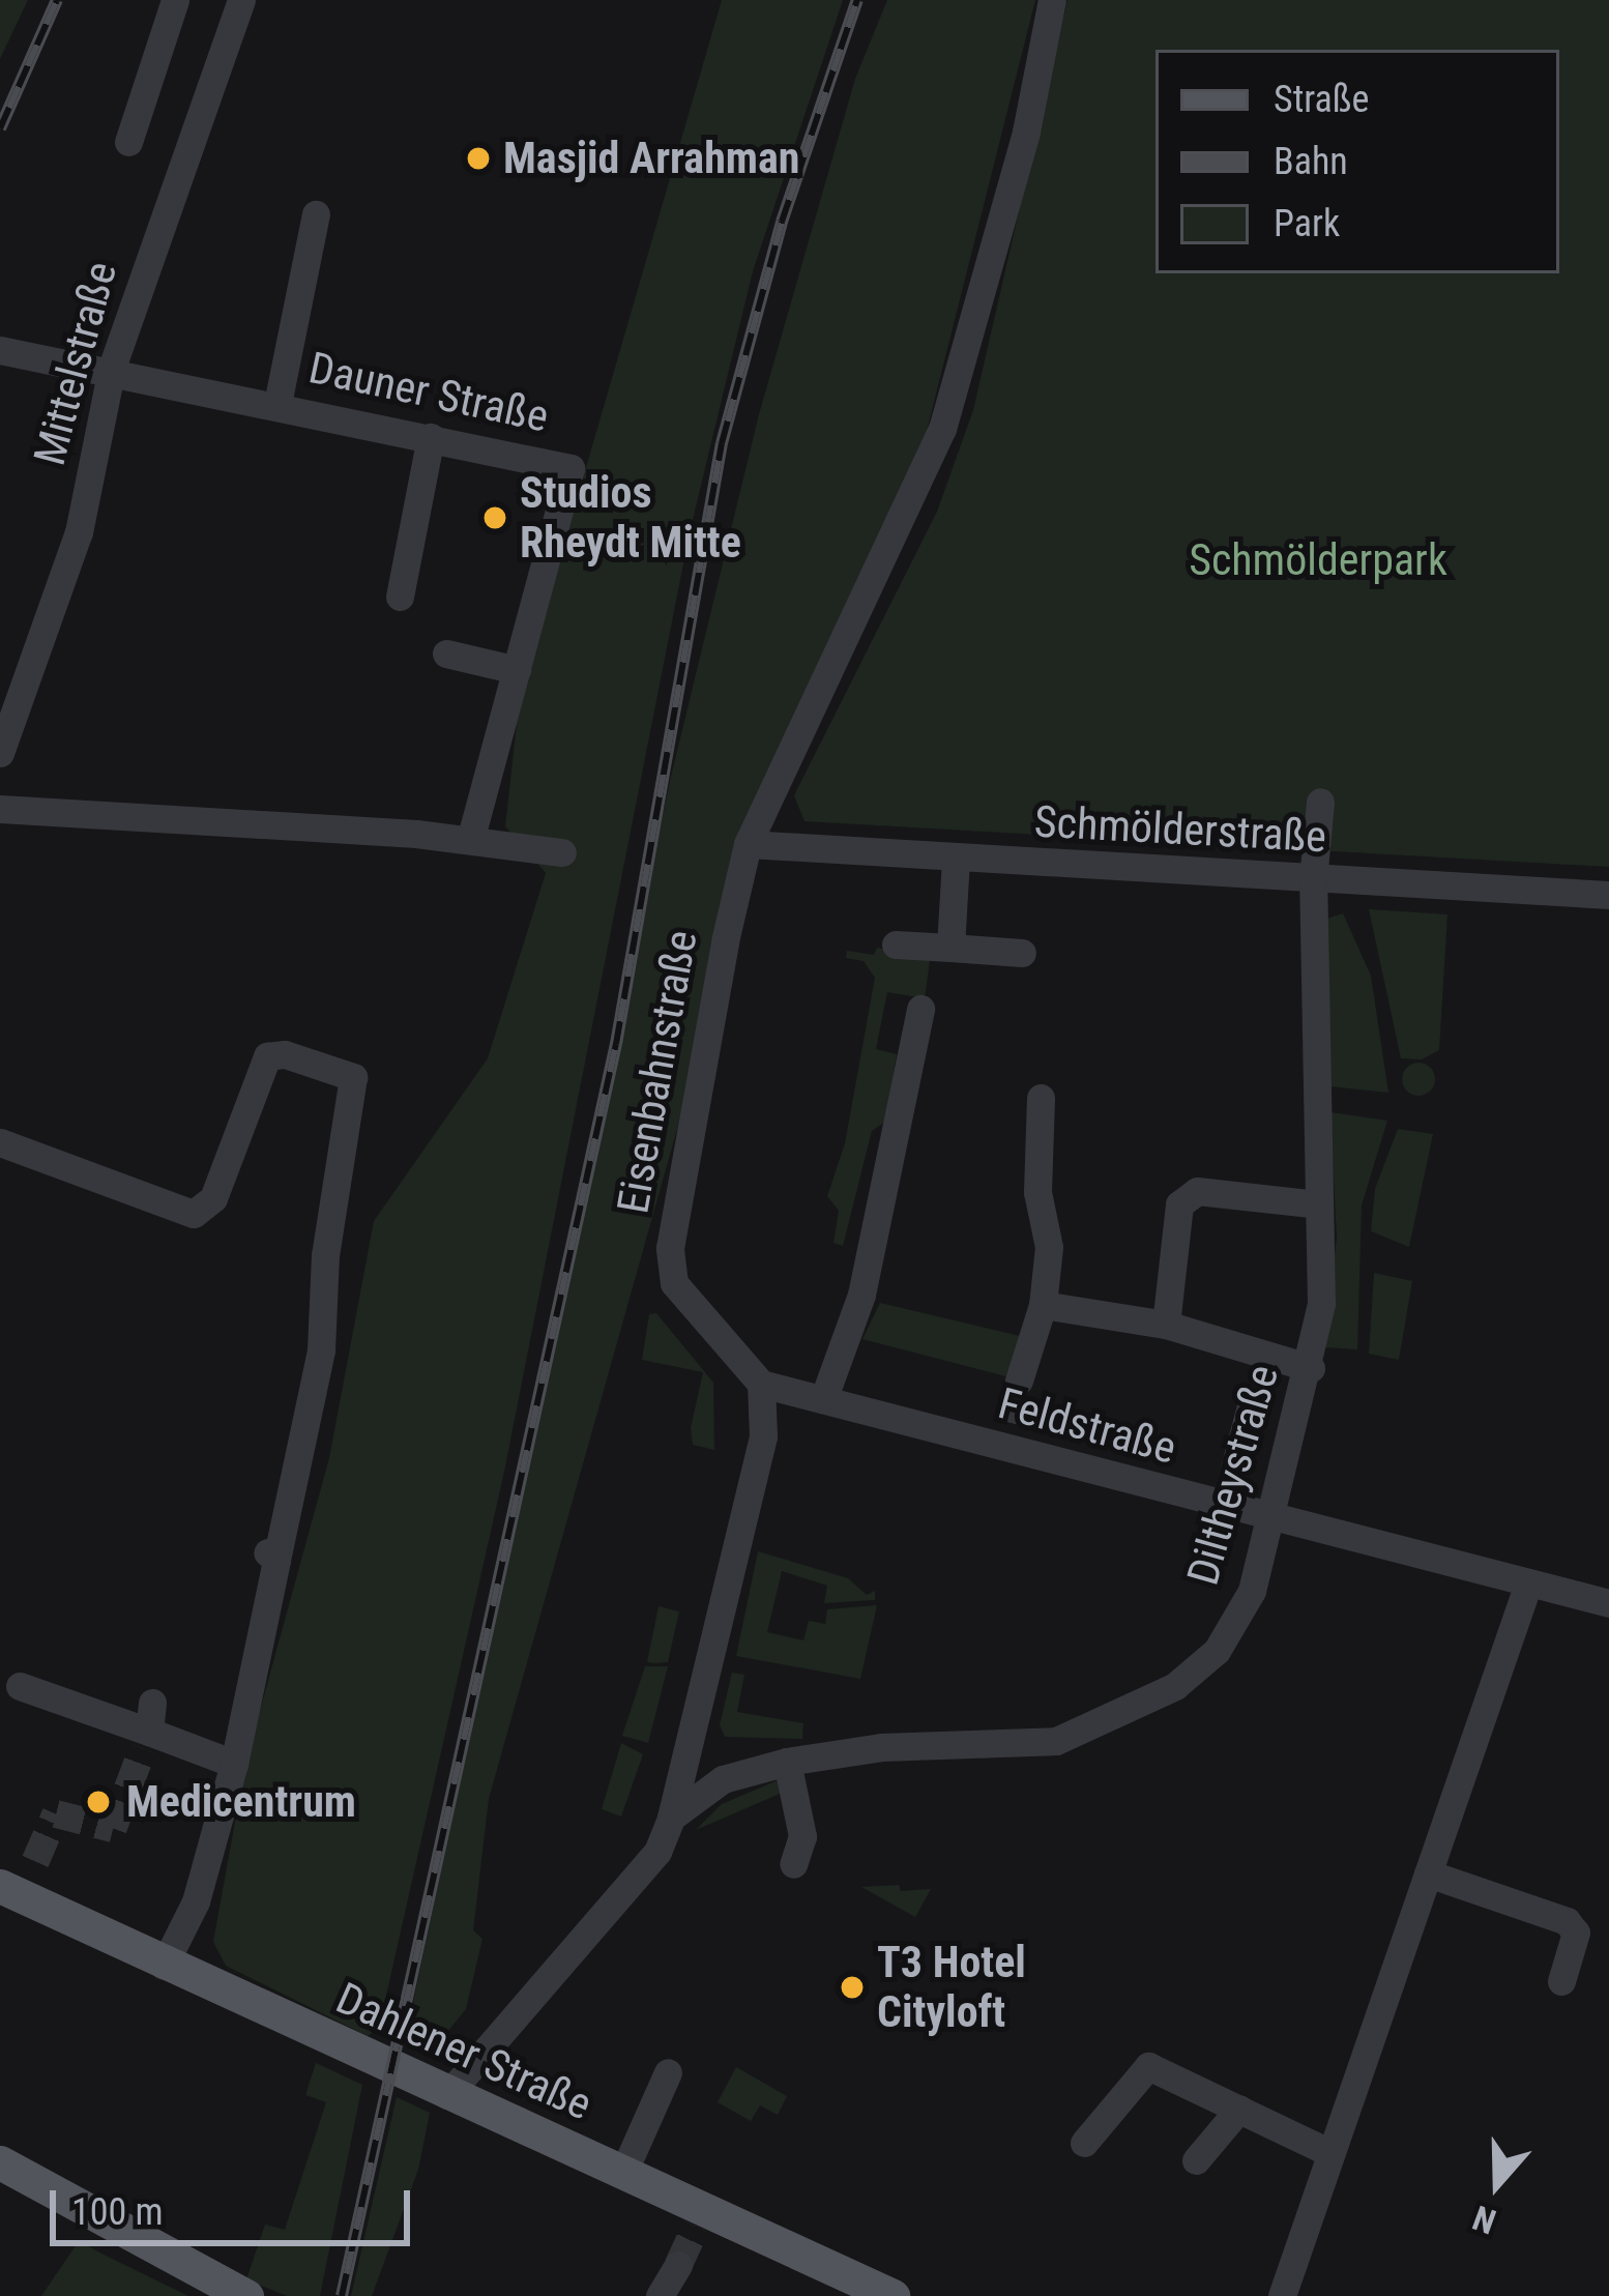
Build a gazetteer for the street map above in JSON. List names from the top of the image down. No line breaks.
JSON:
{"streets":{"main road":["Dahlener Straße"],"street":["Mittelstraße","Dauner Straße","Schmölderstraße","Eisenbahnstraße","Feldstraße","Diltheystraße"]},"crossings":[["Mittelstraße","Dauner Straße"],["Schmölderstraße","Eisenbahnstraße"],["Schmölderstraße","Diltheystraße"],["Eisenbahnstraße","Feldstraße"],["Feldstraße","Diltheystraße"]],"parks":["Schmölderpark"],"places":["Masjid Arrahman","Studios Rheydt Mitte","Medicentrum","T3 Hotel Cityloft"],"legend":["Straße","Bahn","Park"],"scale_bar":"100 m","north":"bottom"}
